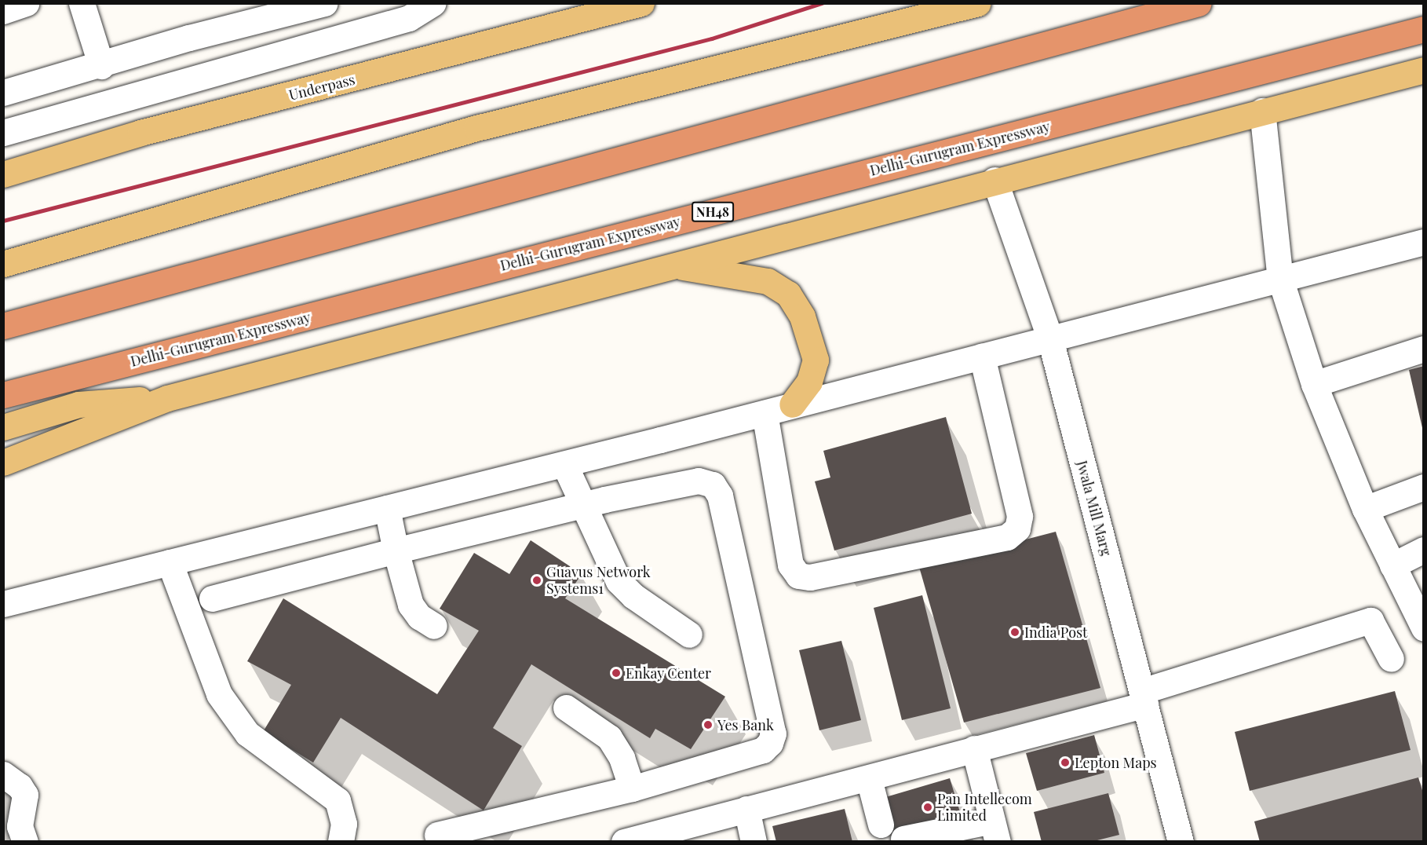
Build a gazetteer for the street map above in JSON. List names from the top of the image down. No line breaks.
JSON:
{"streets":{"highway":["Delhi-Gurugram Expressway","NH48"],"main road":["Underpass"],"street":["Jwala Mill Marg"]},"places":["Guavus Network Systems1","India Post","Enkay Center","Yes Bank","Lepton Maps","Pan Intellecom Limited"]}
